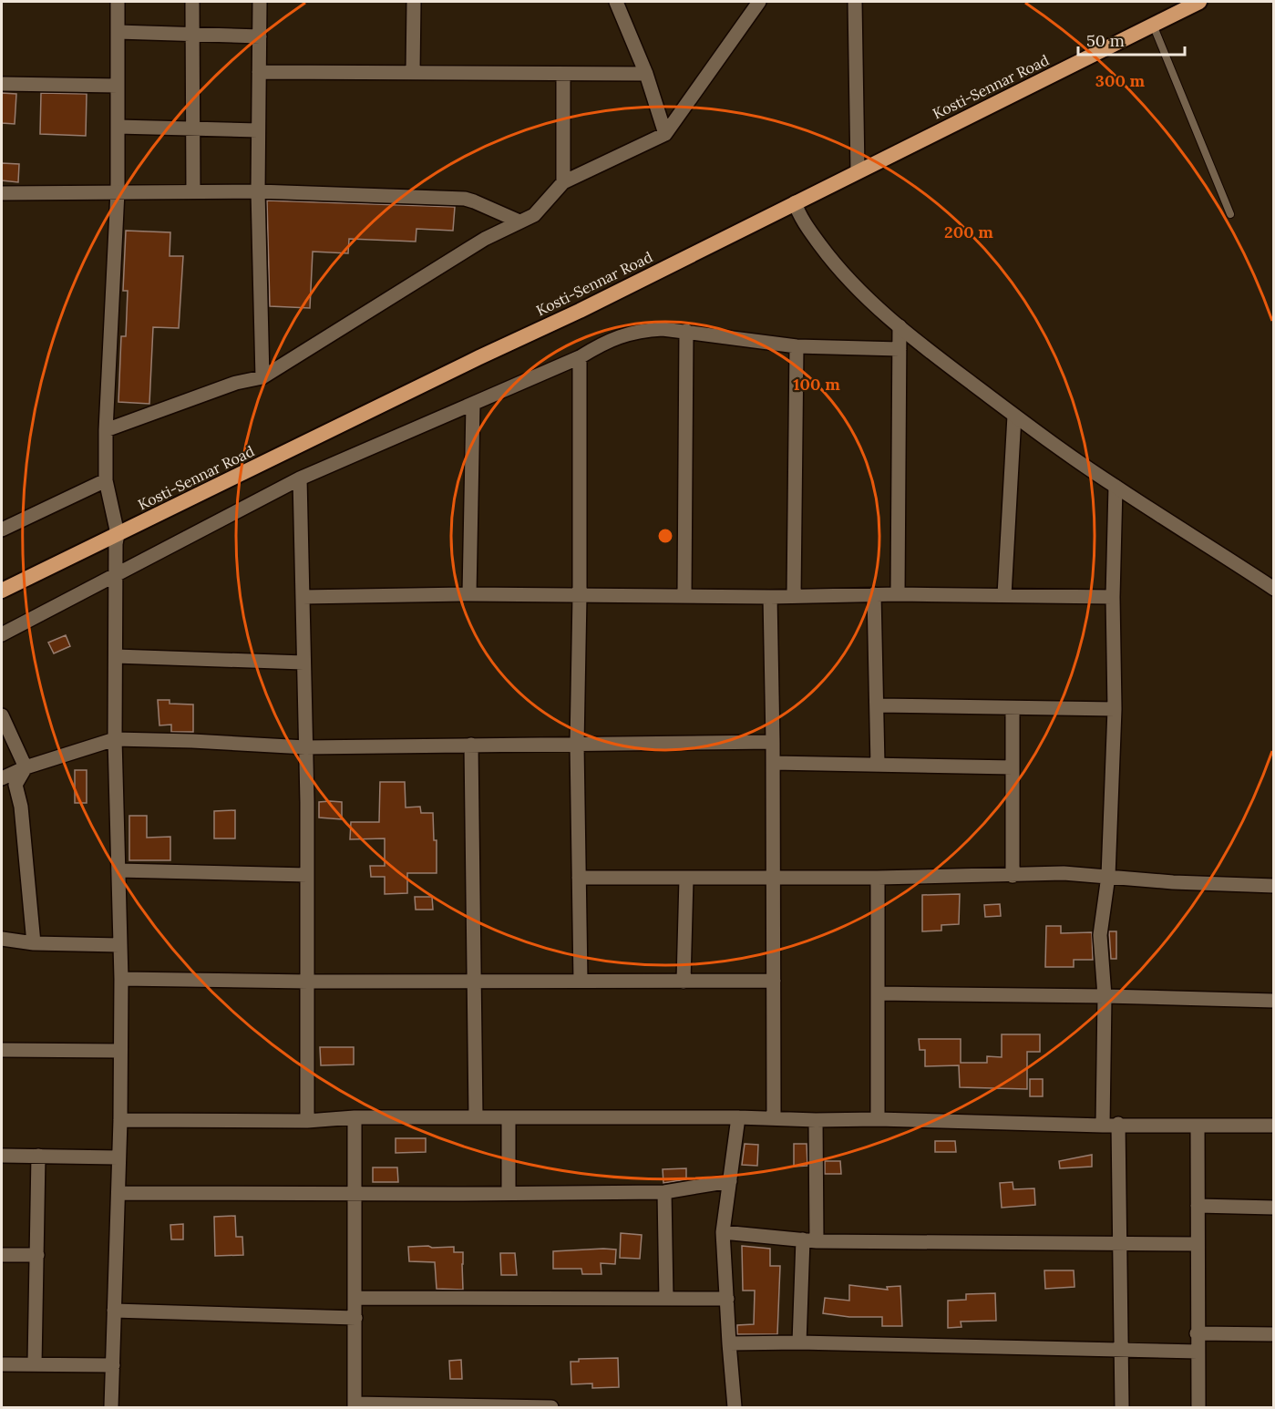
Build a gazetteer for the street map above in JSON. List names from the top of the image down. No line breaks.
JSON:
{"streets":{"highway":["Kosti-Sennar Road"]},"scale_bar":"50 m","rings":["300 m","200 m","100 m"]}
